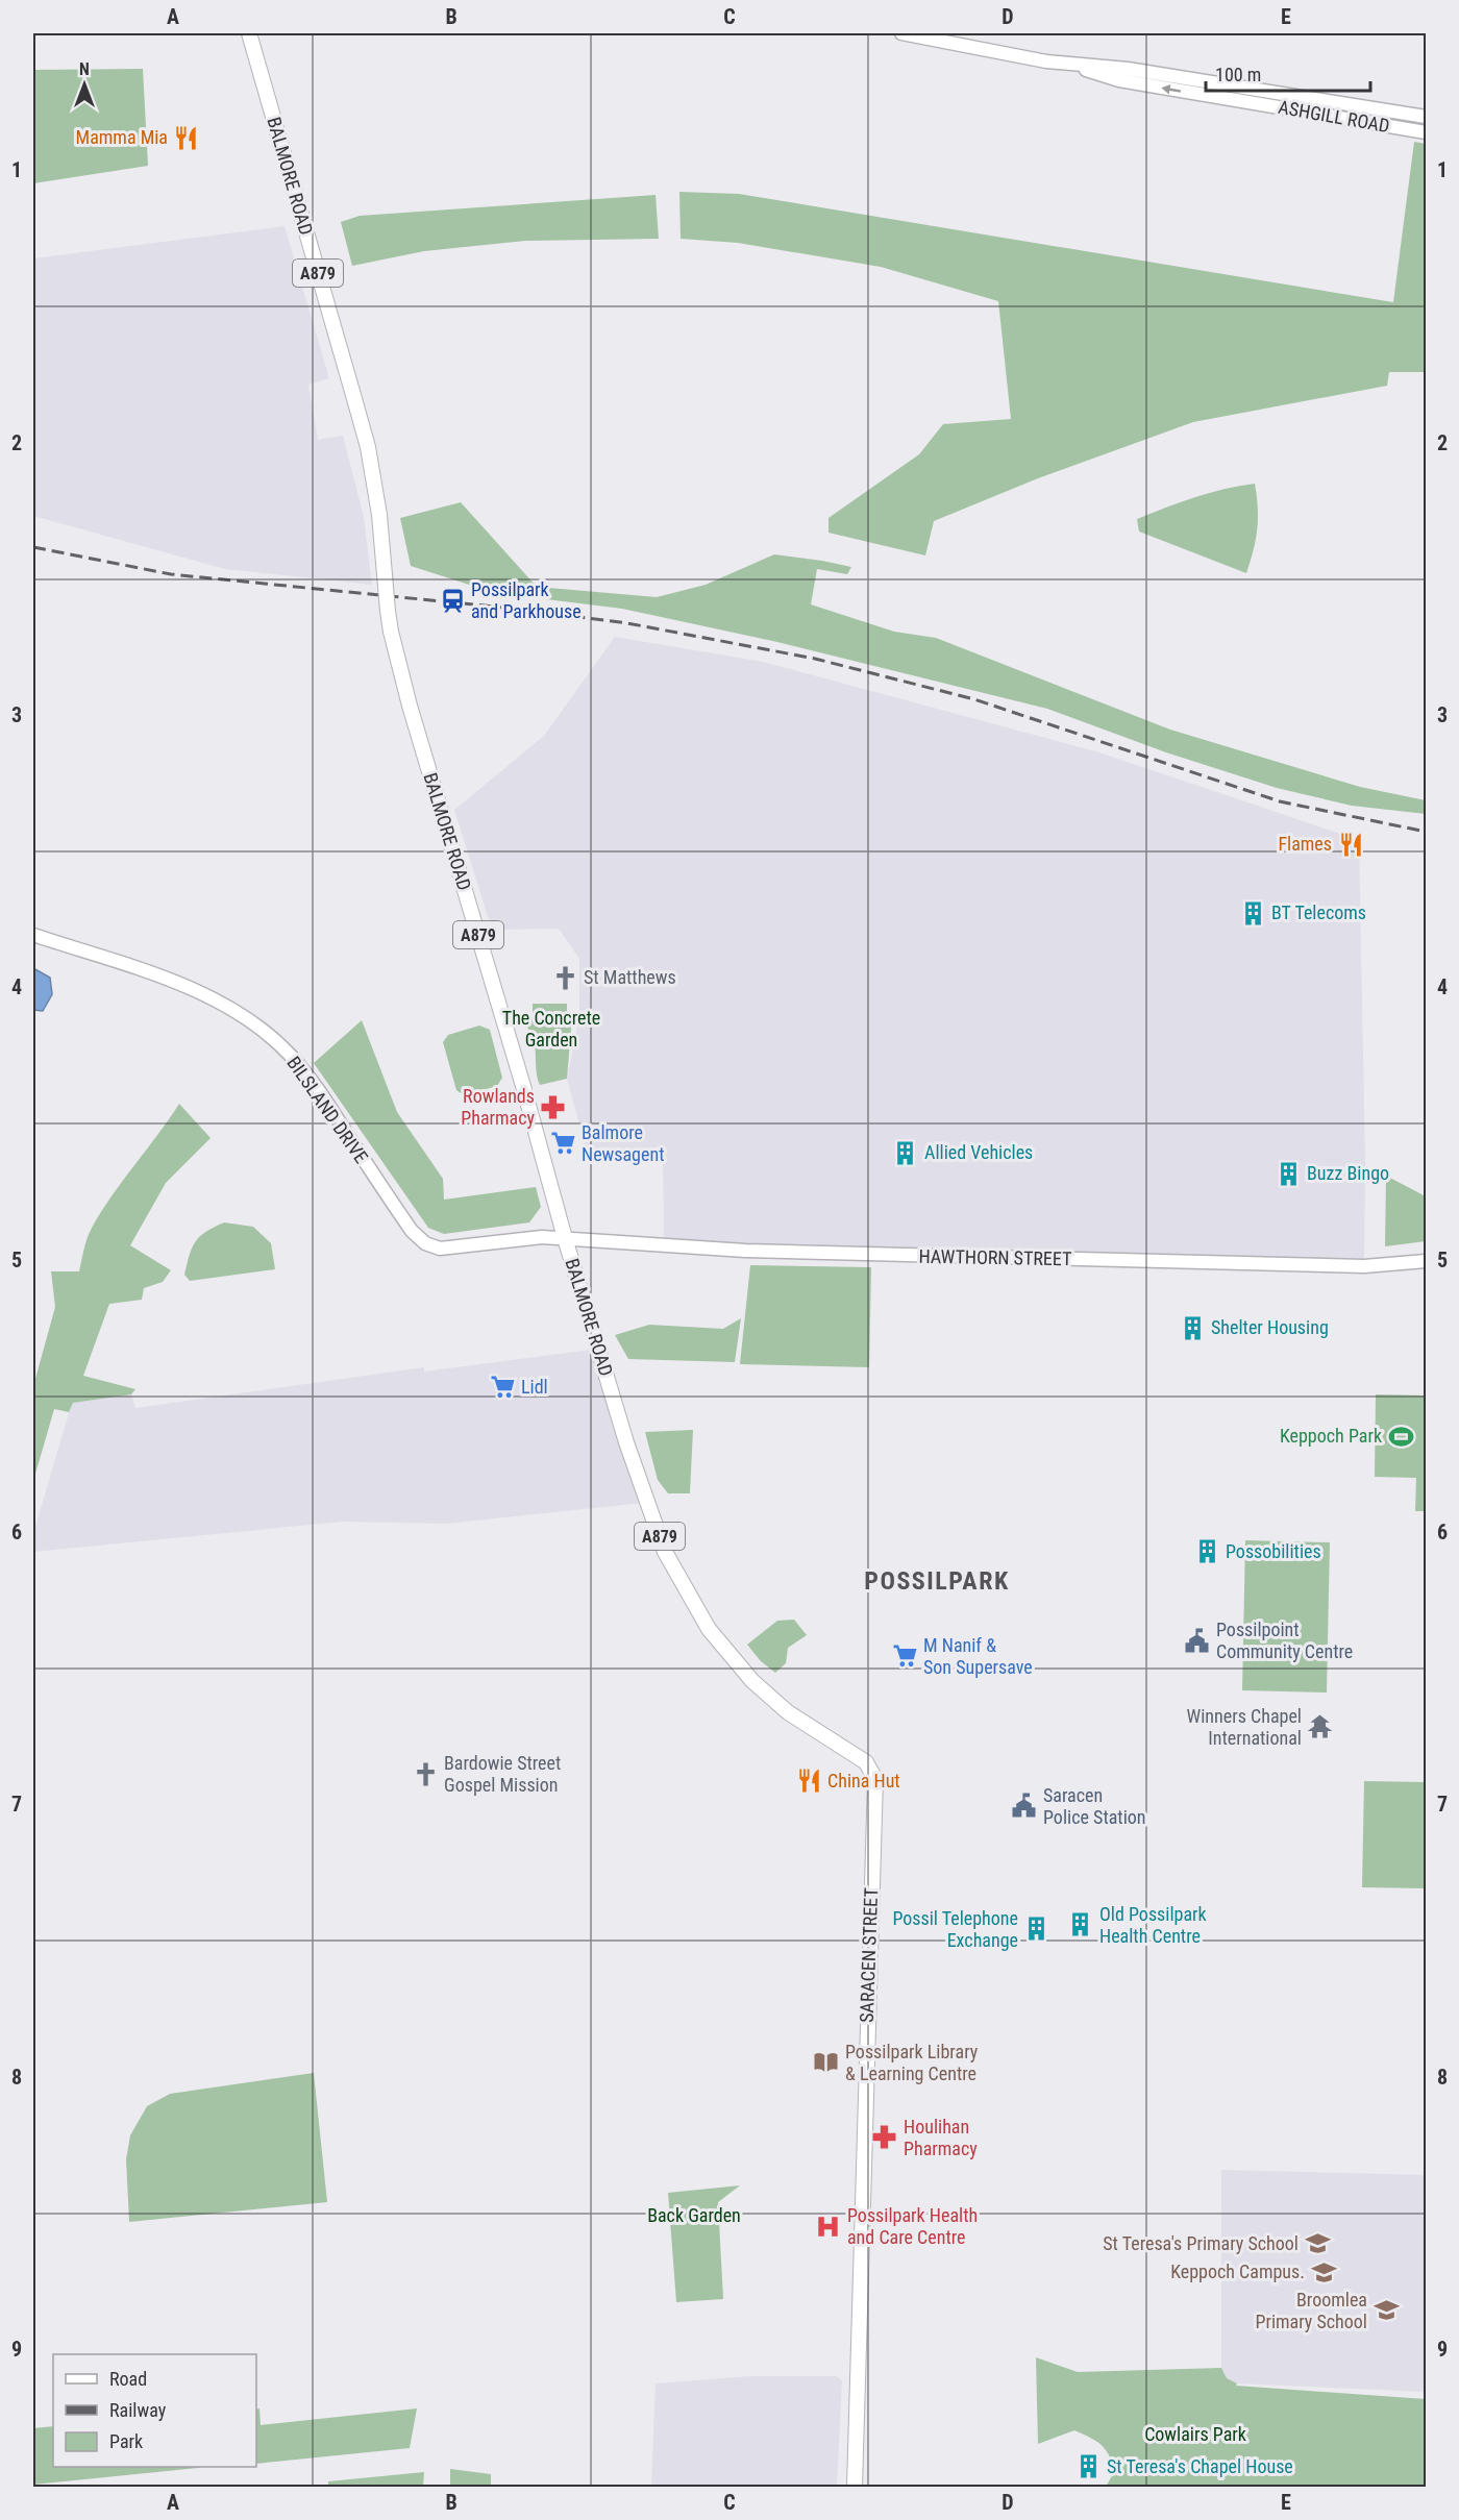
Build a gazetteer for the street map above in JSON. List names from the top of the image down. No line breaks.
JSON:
{"streets":{"main road":["ASHGILL ROAD","BALMORE ROAD","A879","BILSLAND DRIVE","HAWTHORN STREET","SARACEN STREET"]},"crossings":[["BALMORE ROAD","HAWTHORN STREET"],["BALMORE ROAD","SARACEN STREET"],["BILSLAND DRIVE","HAWTHORN STREET"]],"districts":["POSSILPARK"],"parks":["The Concrete Garden","Back Garden","Cowlairs Park"],"places":{"restaurant":["Mamma Mia","Flames","China Hut"],"station":["Possilpark and Parkhouse"],"building":["BT Telecoms","Allied Vehicles","Buzz Bingo","Shelter Housing","Possobilities","Old Possilpark Health Centre","Possil Telephone Exchange","St Teresa's Chapel House"],"church":["St Matthews","Bardowie Street Gospel Mission"],"pharmacy":["Rowlands Pharmacy","Houlihan Pharmacy"],"supermarket":["Balmore Newsagent","Lidl","M Nanif & Son Supersave"],"sports":["Keppoch Park"],"public building":["Possilpoint Community Centre","Saracen Police Station"],"temple":["Winners Chapel International"],"library":["Possilpark Library & Learning Centre"],"hospital":["Possilpark Health and Care Centre"],"school or university":["St Teresa's Primary School","Keppoch Campus.","Broomlea Primary School"]},"legend":["Road","Railway","Park"],"scale_bar":"100 m","north":"top","grid":{"columns":["A","B","C","D","E"],"rows":["1","2","3","4","5","6","7","8","9"]}}
